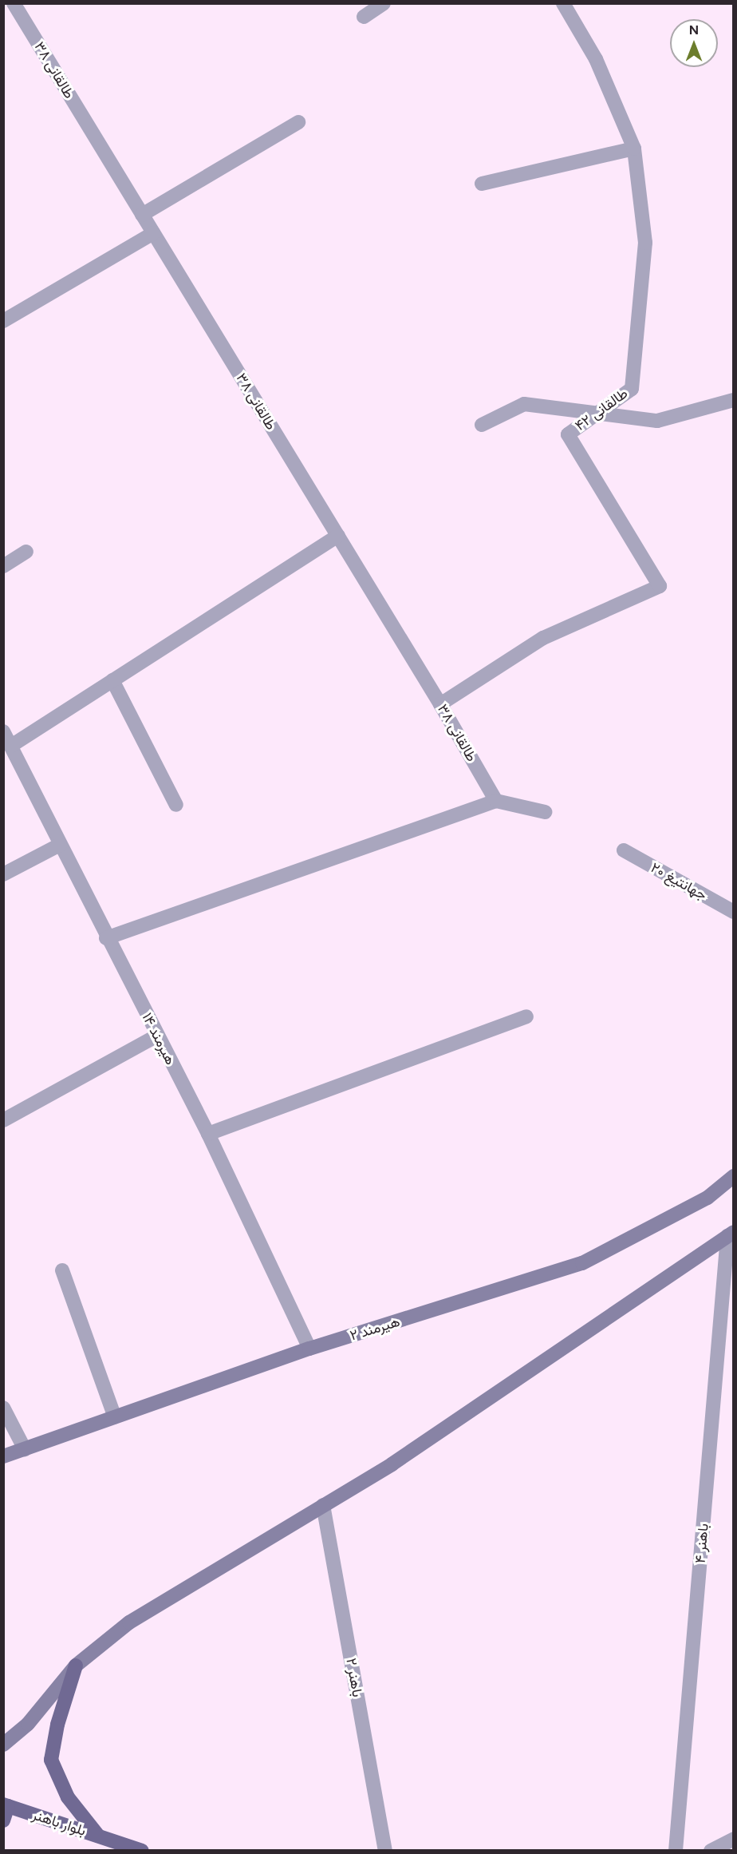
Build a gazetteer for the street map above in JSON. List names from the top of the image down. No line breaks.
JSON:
{"streets":{"main road":["هیرمند ۲","بلوار باهنر"],"street":["طالقانی ۳۸","طالقانی ۴۲","جهانتیغ ۲۰","هیرمند ۱۴","باهنر ۴","باهنر ۲"]},"crossings":[["طالقانی ۳۸","طالقانی ۴۲"],["هیرمند ۱۴","هیرمند ۲"]],"north":"top"}
